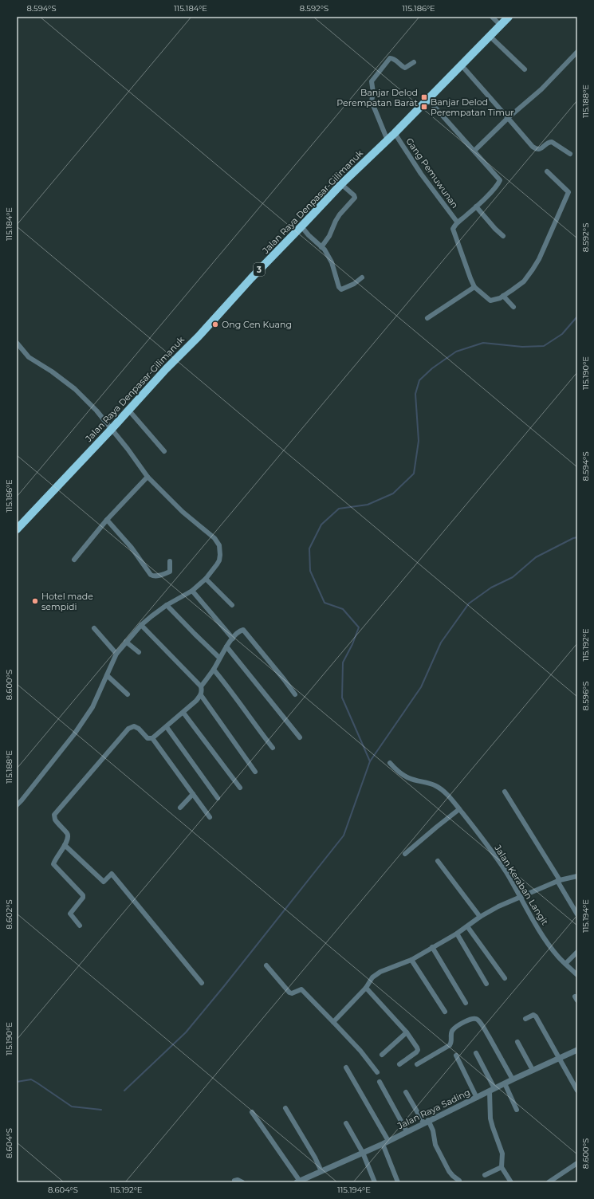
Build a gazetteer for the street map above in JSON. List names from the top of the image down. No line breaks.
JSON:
{"streets":{"highway":["Jalan Raya Denpasar-Gilimanuk","3"],"street":["Gang Pemuwunan","Jalan Keraban Langit","Jalan Raya Sading"]},"crossings":[["Gang Pemuwunan","Jalan Raya Denpasar-Gilimanuk"]],"places":{"transit":["Banjar Delod Perempatan Barat","Banjar Delod Perempatan Timur"],"other":["Ong Cen Kuang","Hotel made sempidi"]},"coordinates":["8.594°S","115.184°E","8.592°S","115.186°E","115.188°E","115.190°E","115.192°E","8.600°S","8.596°S","8.602°S","115.194°E","8.604°S"]}
